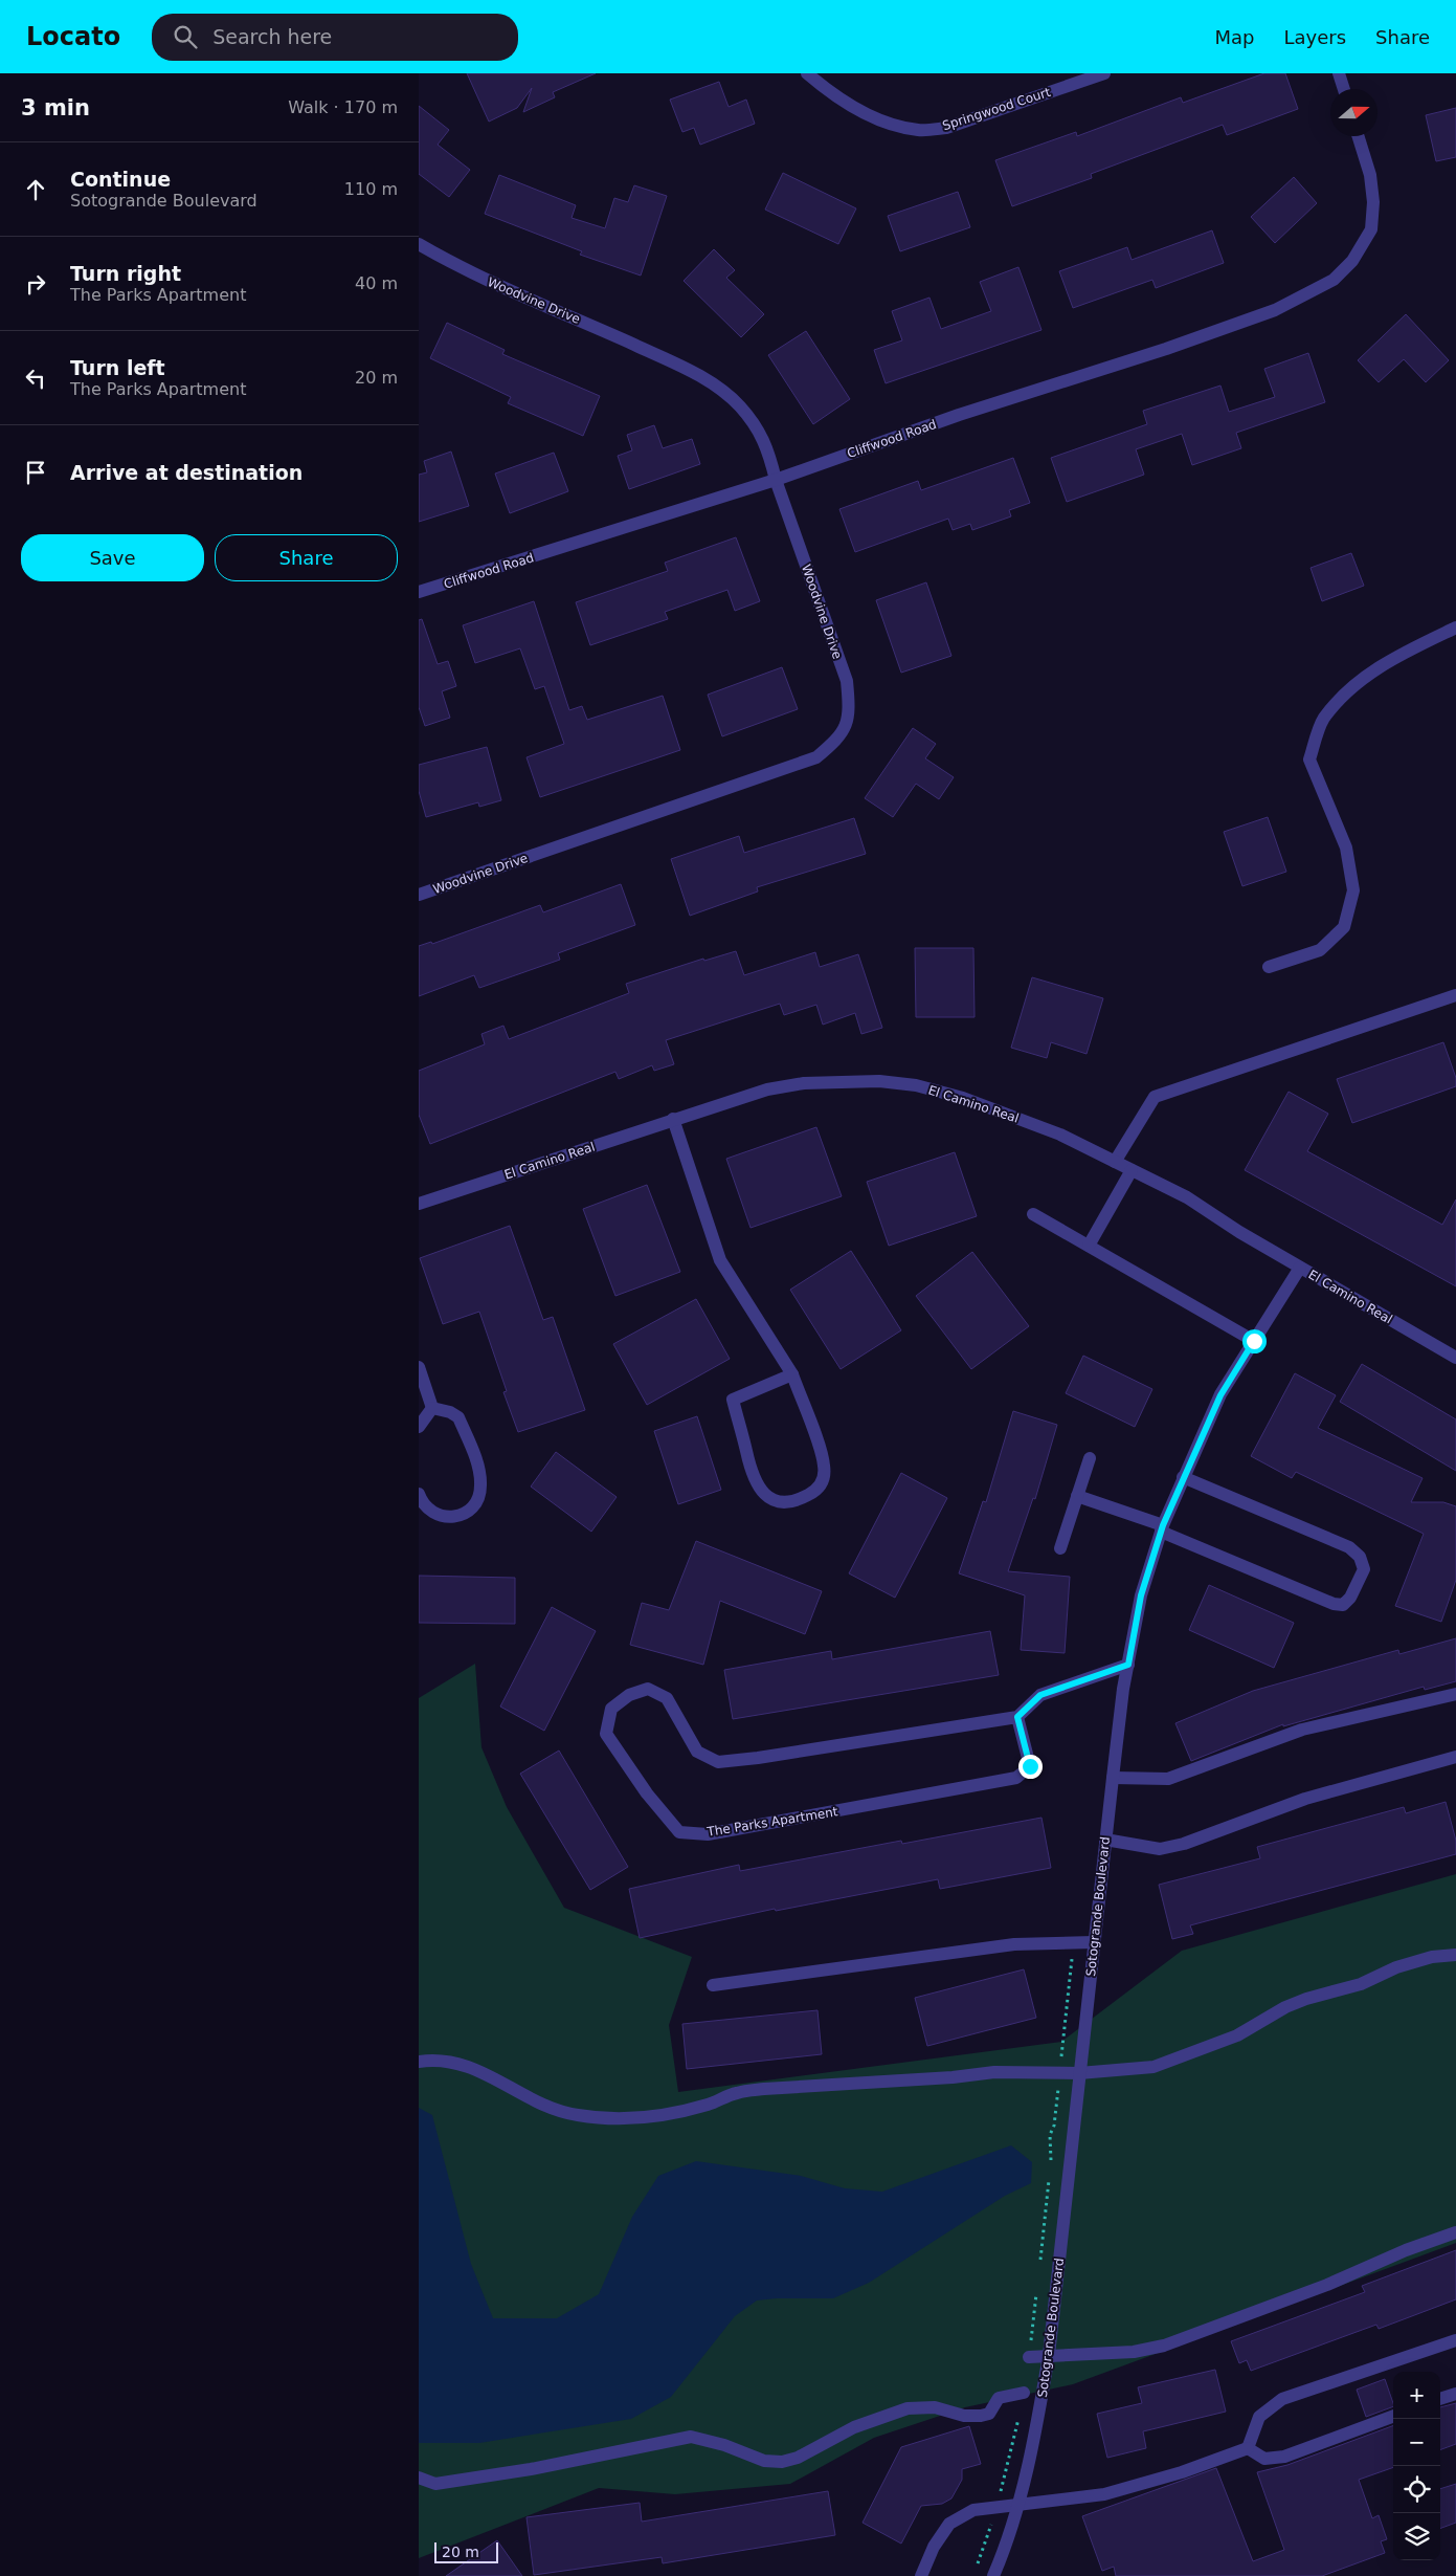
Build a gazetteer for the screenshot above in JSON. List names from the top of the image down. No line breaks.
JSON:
{"streets":{"street":["Springwood Court","Woodvine Drive","Cliffwood Road","El Camino Real","The Parks Apartment","Sotogrande Boulevard"]},"crossings":[["Woodvine Drive","Cliffwood Road"],["El Camino Real","Sotogrande Boulevard"]],"scale_bar":"20 m","north":"right","page":{"header":"Locato","search":"Search here","nav":["Map","Layers","Share"],"heading":["3 min","Walk · 170 m"],"list":[["Continue","Sotogrande Boulevard","110 m"],["Turn right","The Parks Apartment","40 m"],["Turn left","The Parks Apartment","20 m"],"Arrive at destination"],"buttons":["Save","Share"],"map_buttons":["+","−"],"scale":"20 m"}}
